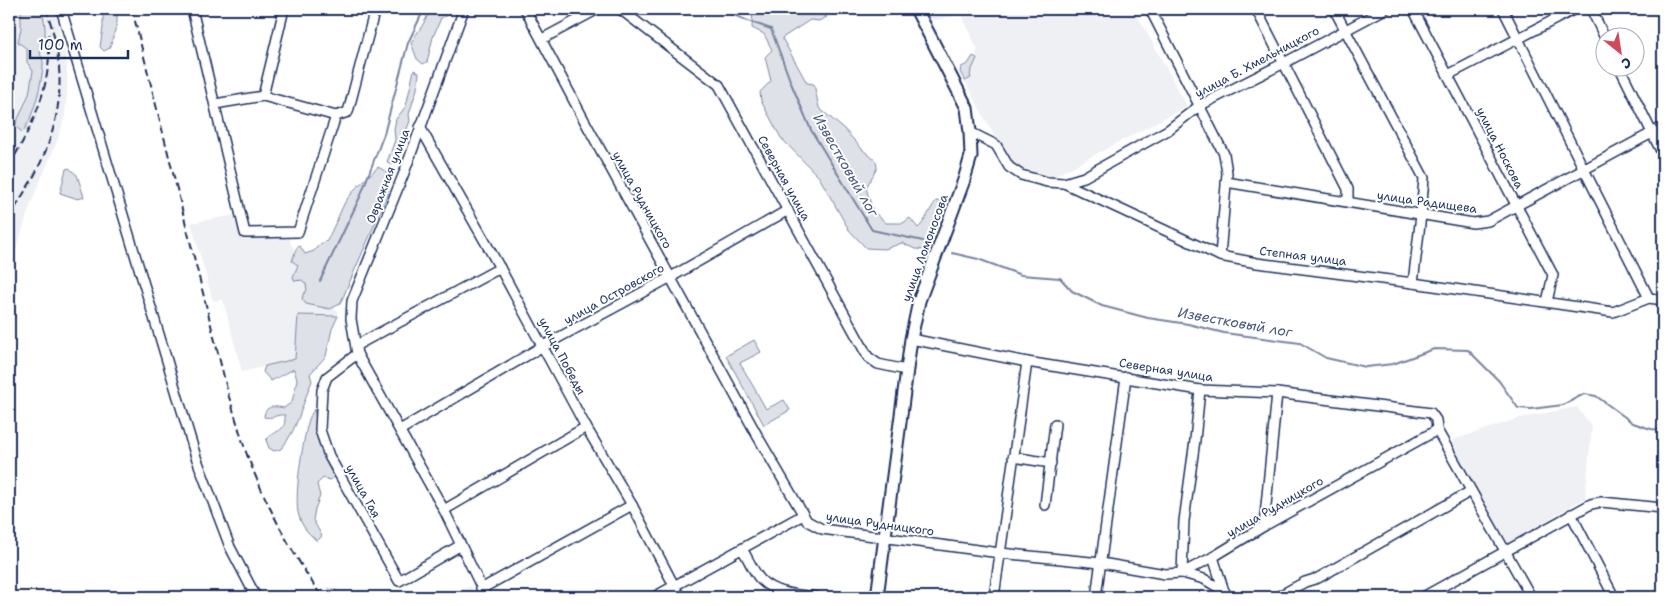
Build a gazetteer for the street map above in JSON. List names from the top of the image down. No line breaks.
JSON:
{"streets":{"main road":["улица Ломоносова"],"street":["улица Б. Хмельницкого","улица Носкова","Овражная улица","Северная улица","улица Рудницкого","улица Радищева","Степная улица","улица Островского","улица Победы","улица Гая"]},"crossings":[["улица Б. Хмельницкого","Степная улица"],["улица Носкова","улица Радищева"],["улица Носкова","Степная улица"],["Овражная улица","улица Островского"],["Овражная улица","улица Победы"],["Овражная улица","улица Гая"],["Северная улица","улица Рудницкого"],["Северная улица","улица Ломоносова"],["Северная улица","улица Островского"],["улица Рудницкого","улица Ломоносова"],["улица Рудницкого","улица Островского"],["улица Ломоносова","Степная улица"],["улица Островского","улица Победы"]],"water":["Известковый лог"],"scale_bar":"100 m","north":"bottom right"}
